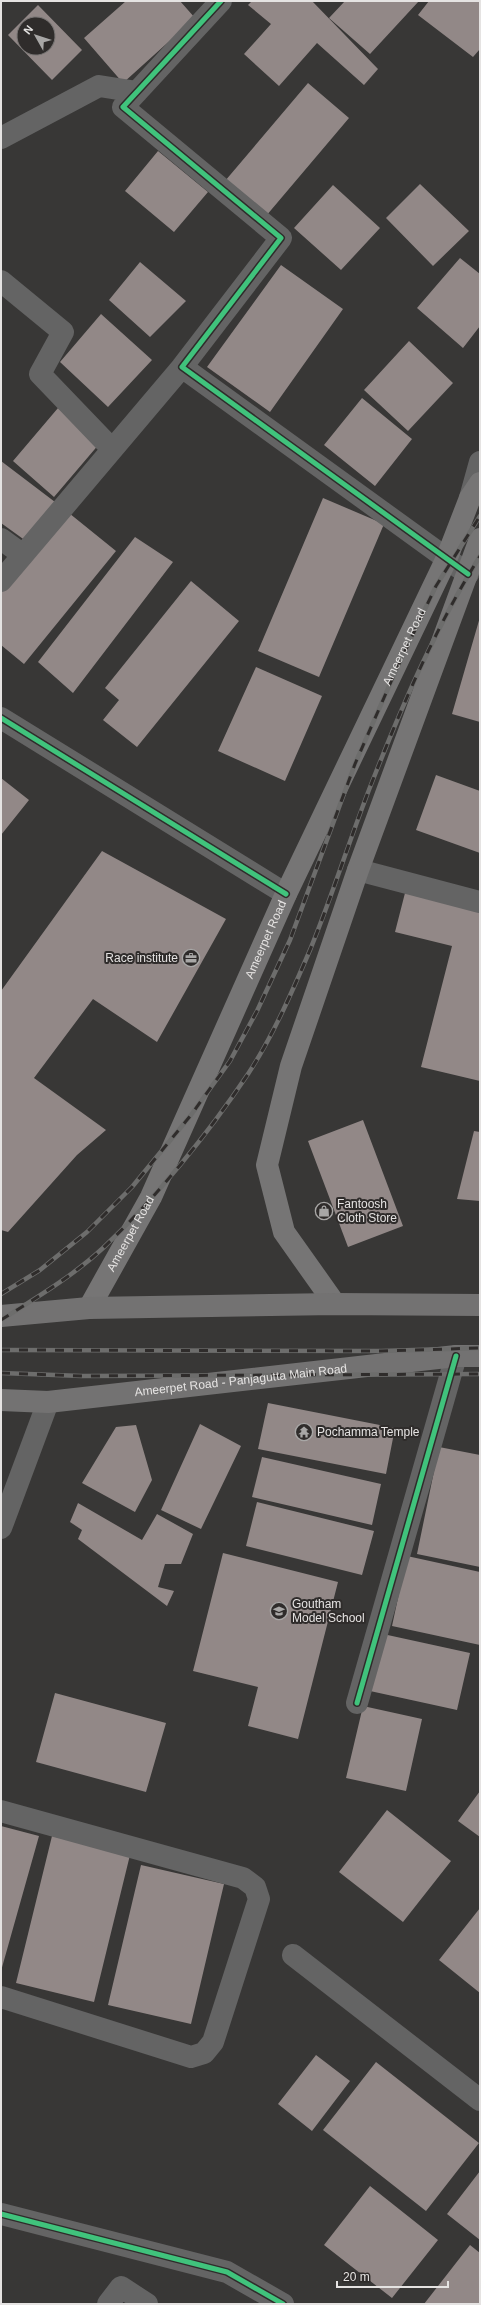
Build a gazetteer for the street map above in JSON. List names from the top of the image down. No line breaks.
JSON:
{"streets":{"highway":["Ameerpet Road - Panjagutta Main Road"],"main road":["Ameerpet Road"]},"places":{"office":["Race institute"],"shop":["Fantoosh Cloth Store"],"temple":["Pochamma Temple"],"school or university":["Goutham Model School"]},"scale_bar":"20 m","north":"top left"}
